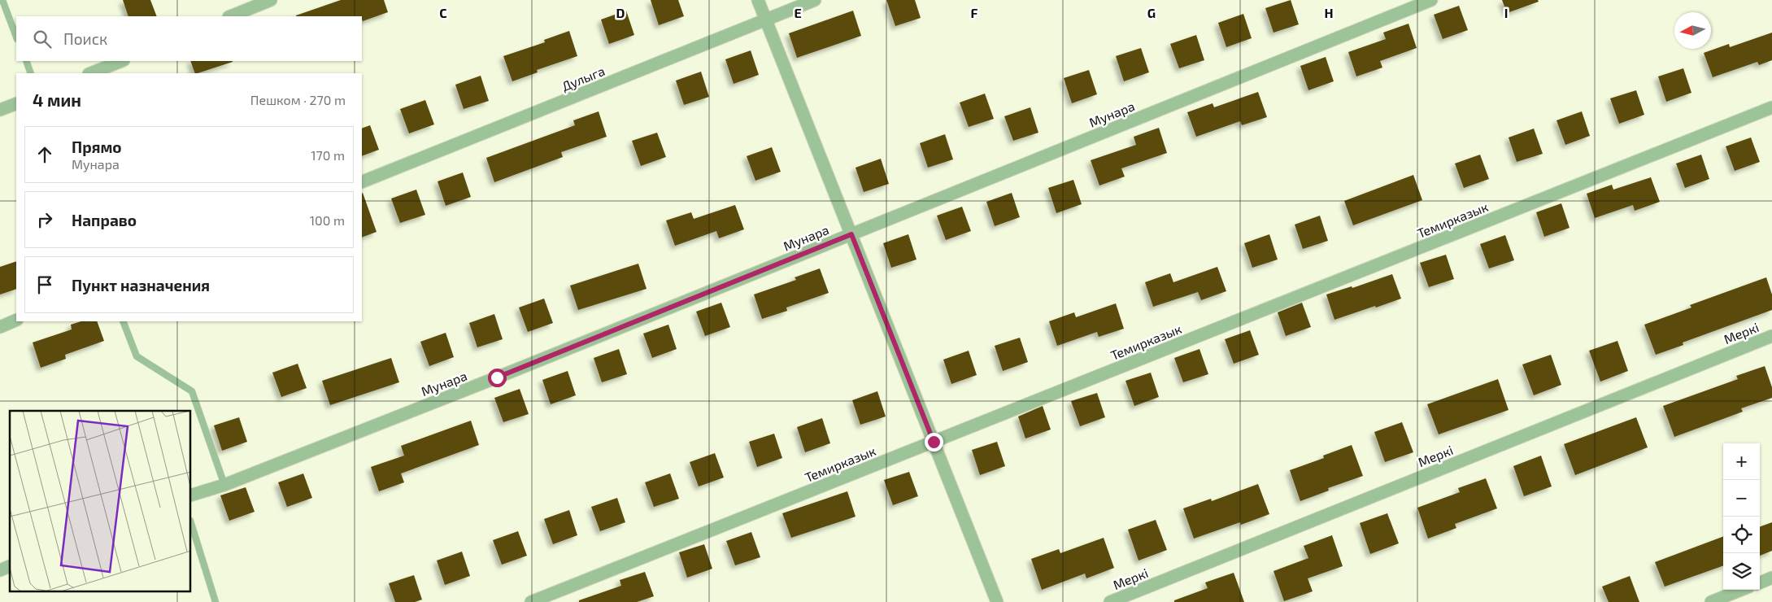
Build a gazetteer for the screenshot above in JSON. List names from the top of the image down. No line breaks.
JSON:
{"streets":{"street":["Дулыга","Мунара","Темирказык","Меркі"]},"north":"left","page":{"search":"Поиск","heading":["4 мин","Пешком · 270 m"],"list":[["Прямо","Мунара","170 m"],["Направо","100 m"],"Пункт назначения"],"map_buttons":["+","−"]},"grid":{"columns":["C","D","E","F","G","H","I"]}}
